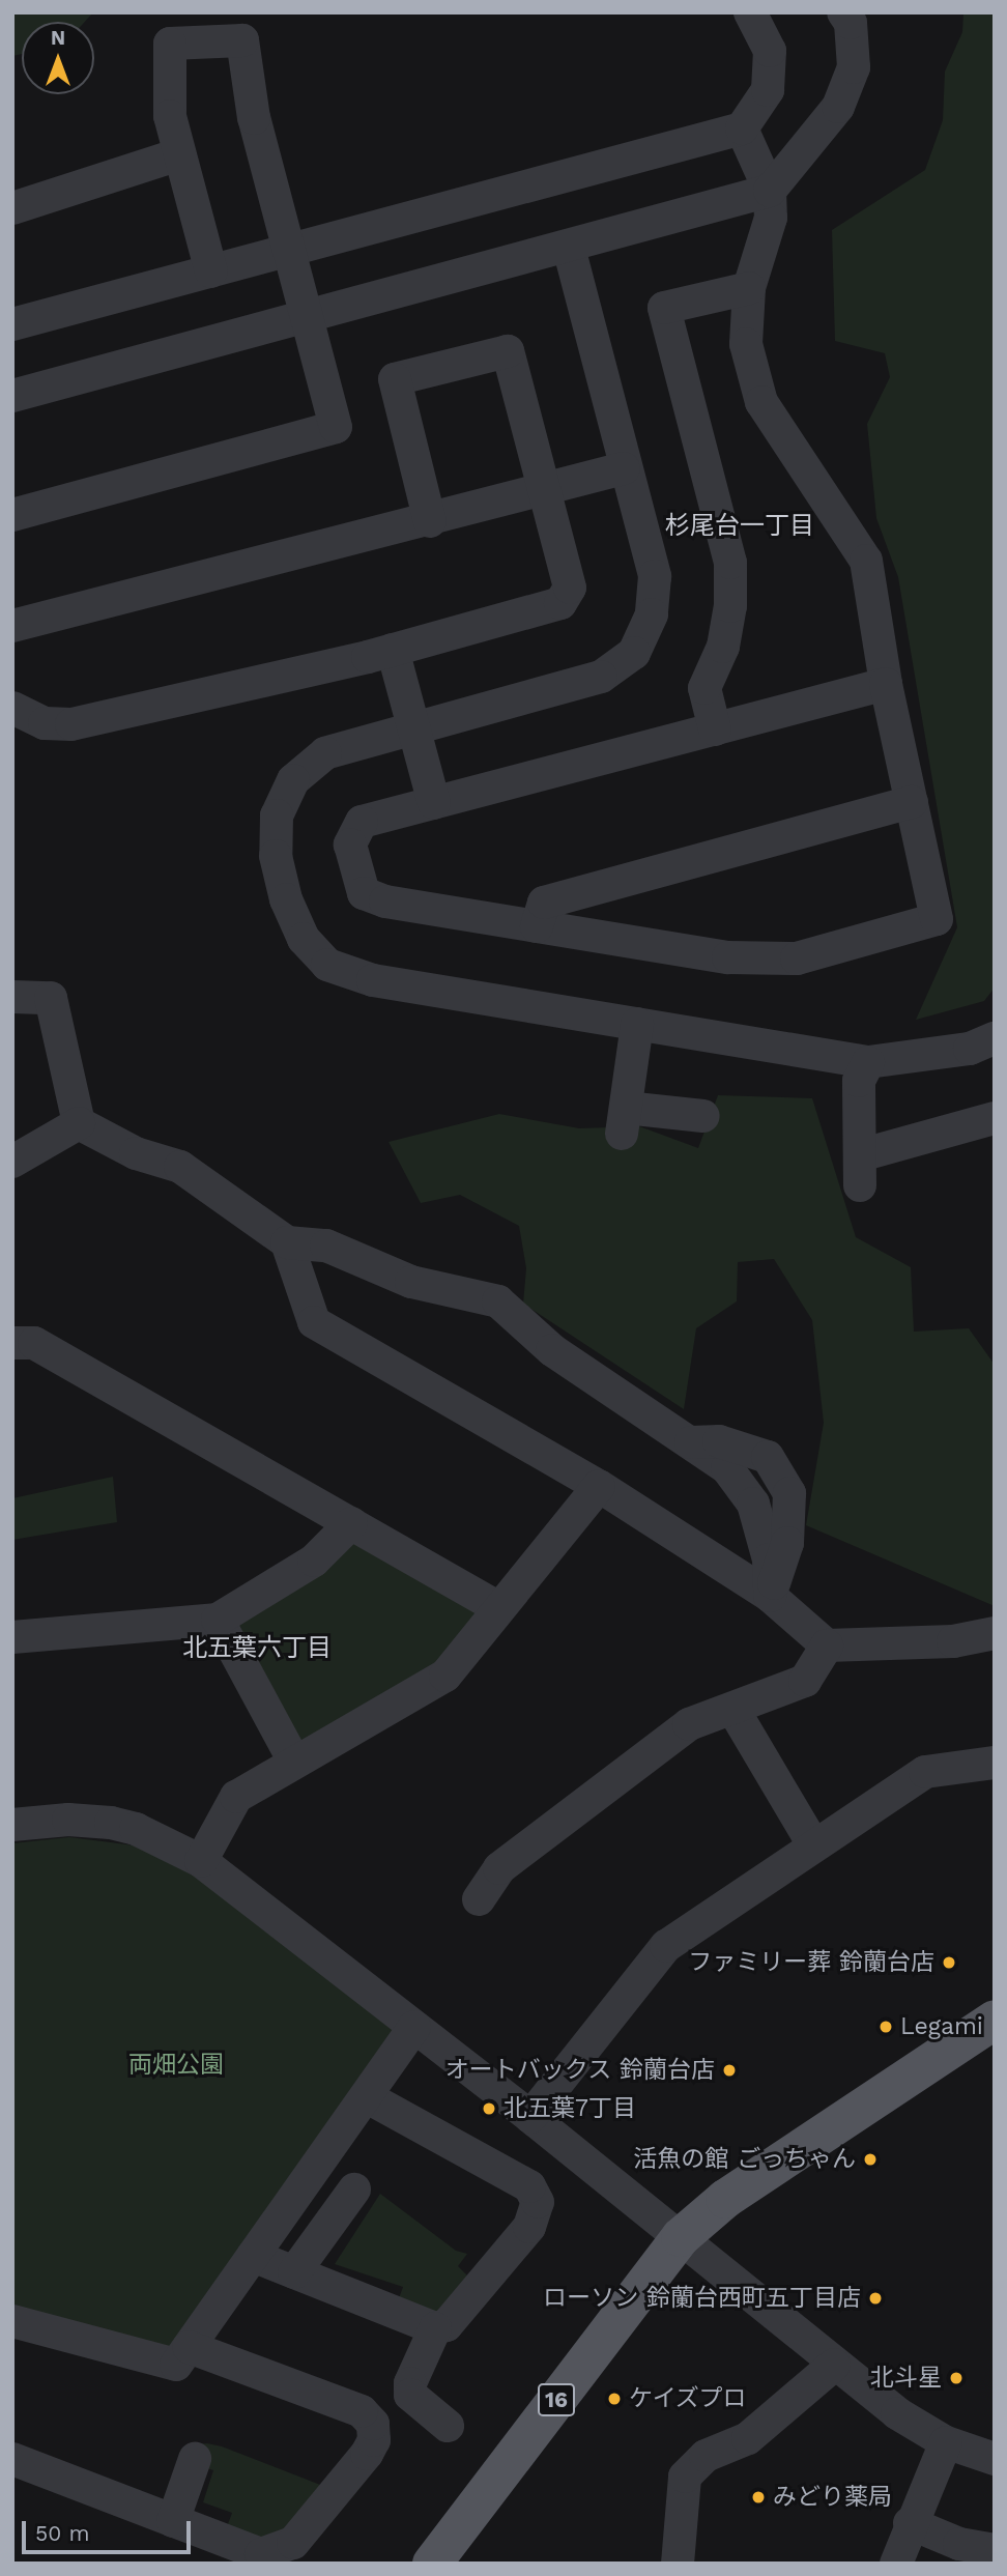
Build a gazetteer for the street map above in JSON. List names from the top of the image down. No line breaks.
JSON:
{"streets":{"main road":["16"]},"districts":["杉尾台一丁目","北五葉六丁目"],"parks":["両畑公園"],"places":["ファミリー葬 鈴蘭台店","Legami","オートバックス 鈴蘭台店","北五葉7丁目","活魚の館 ごっちゃん","ローソン 鈴蘭台西町五丁目店","北斗星","ケイズプロ","みどり薬局"],"scale_bar":"50 m","north":"top"}
